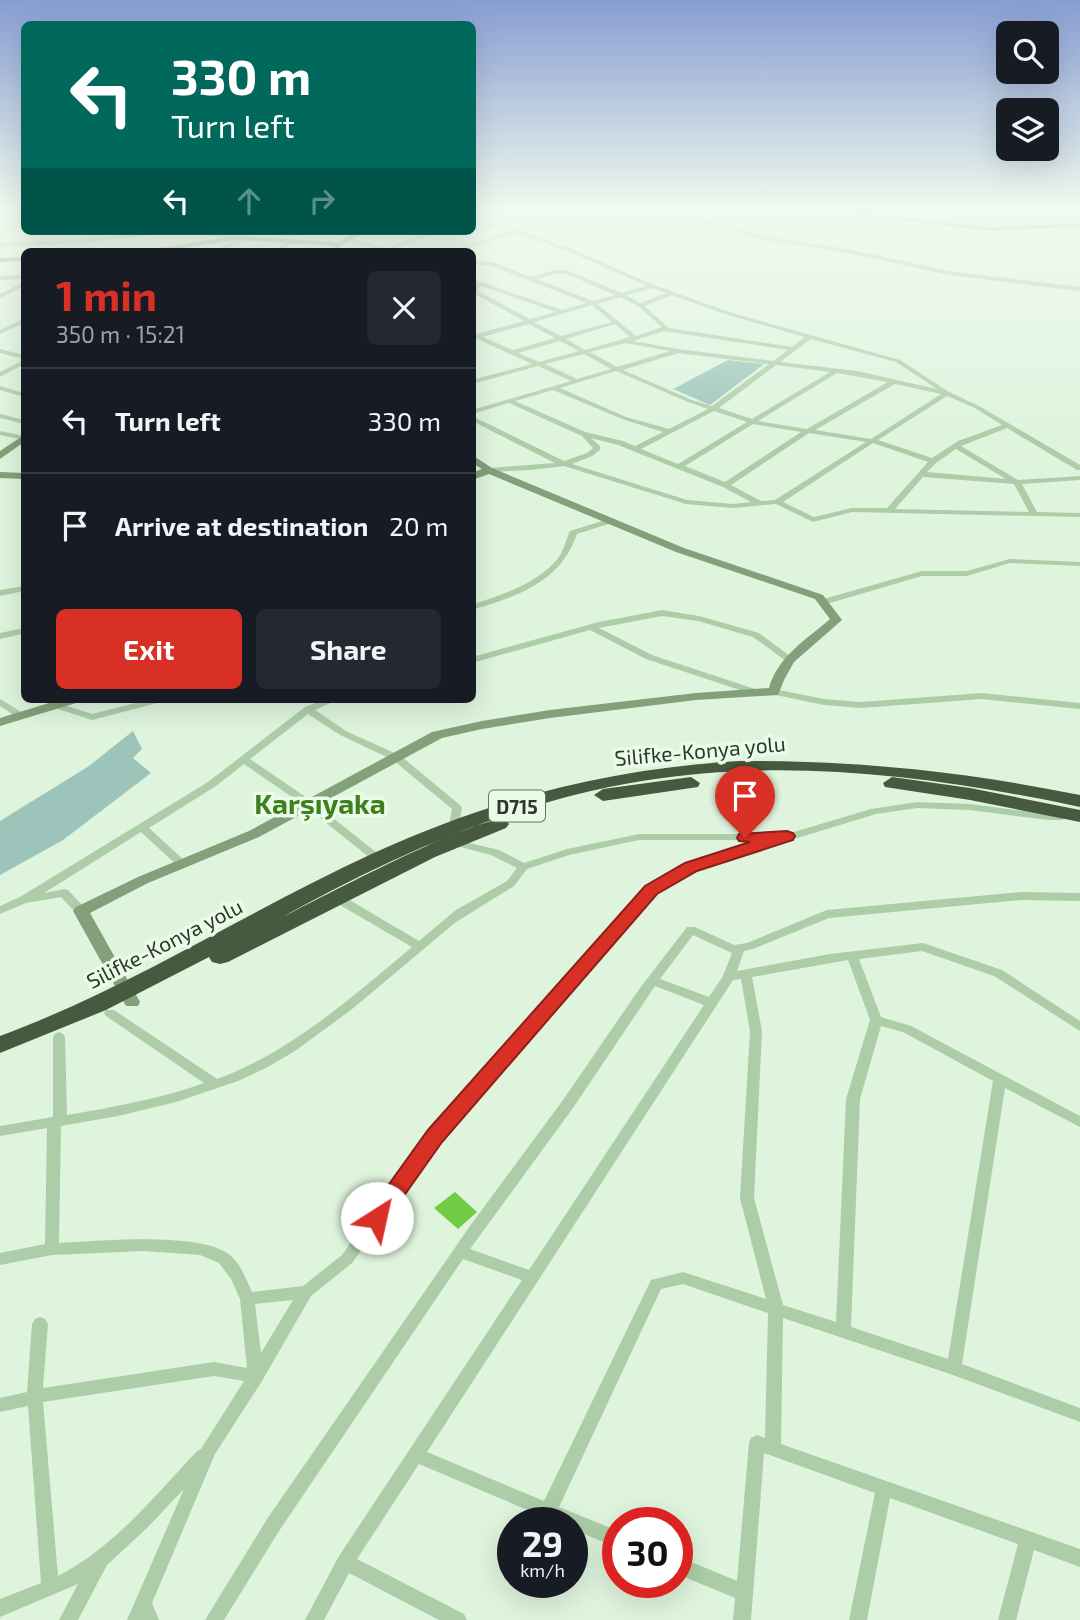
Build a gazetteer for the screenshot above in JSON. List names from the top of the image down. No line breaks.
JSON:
{"streets":{"highway":["Silifke-Konya yolu","D715"]},"districts":["Karşıyaka"],"page":{"turn":["330 m","Turn left"],"heading":["1 min","350 m · 15:21"],"list":[{"name":"Turn left","value":"330 m"},{"name":"Arrive at destination","value":"20 m"}],"buttons":["Exit","Share"],"speed":"29 km/h","limit":"30"}}
